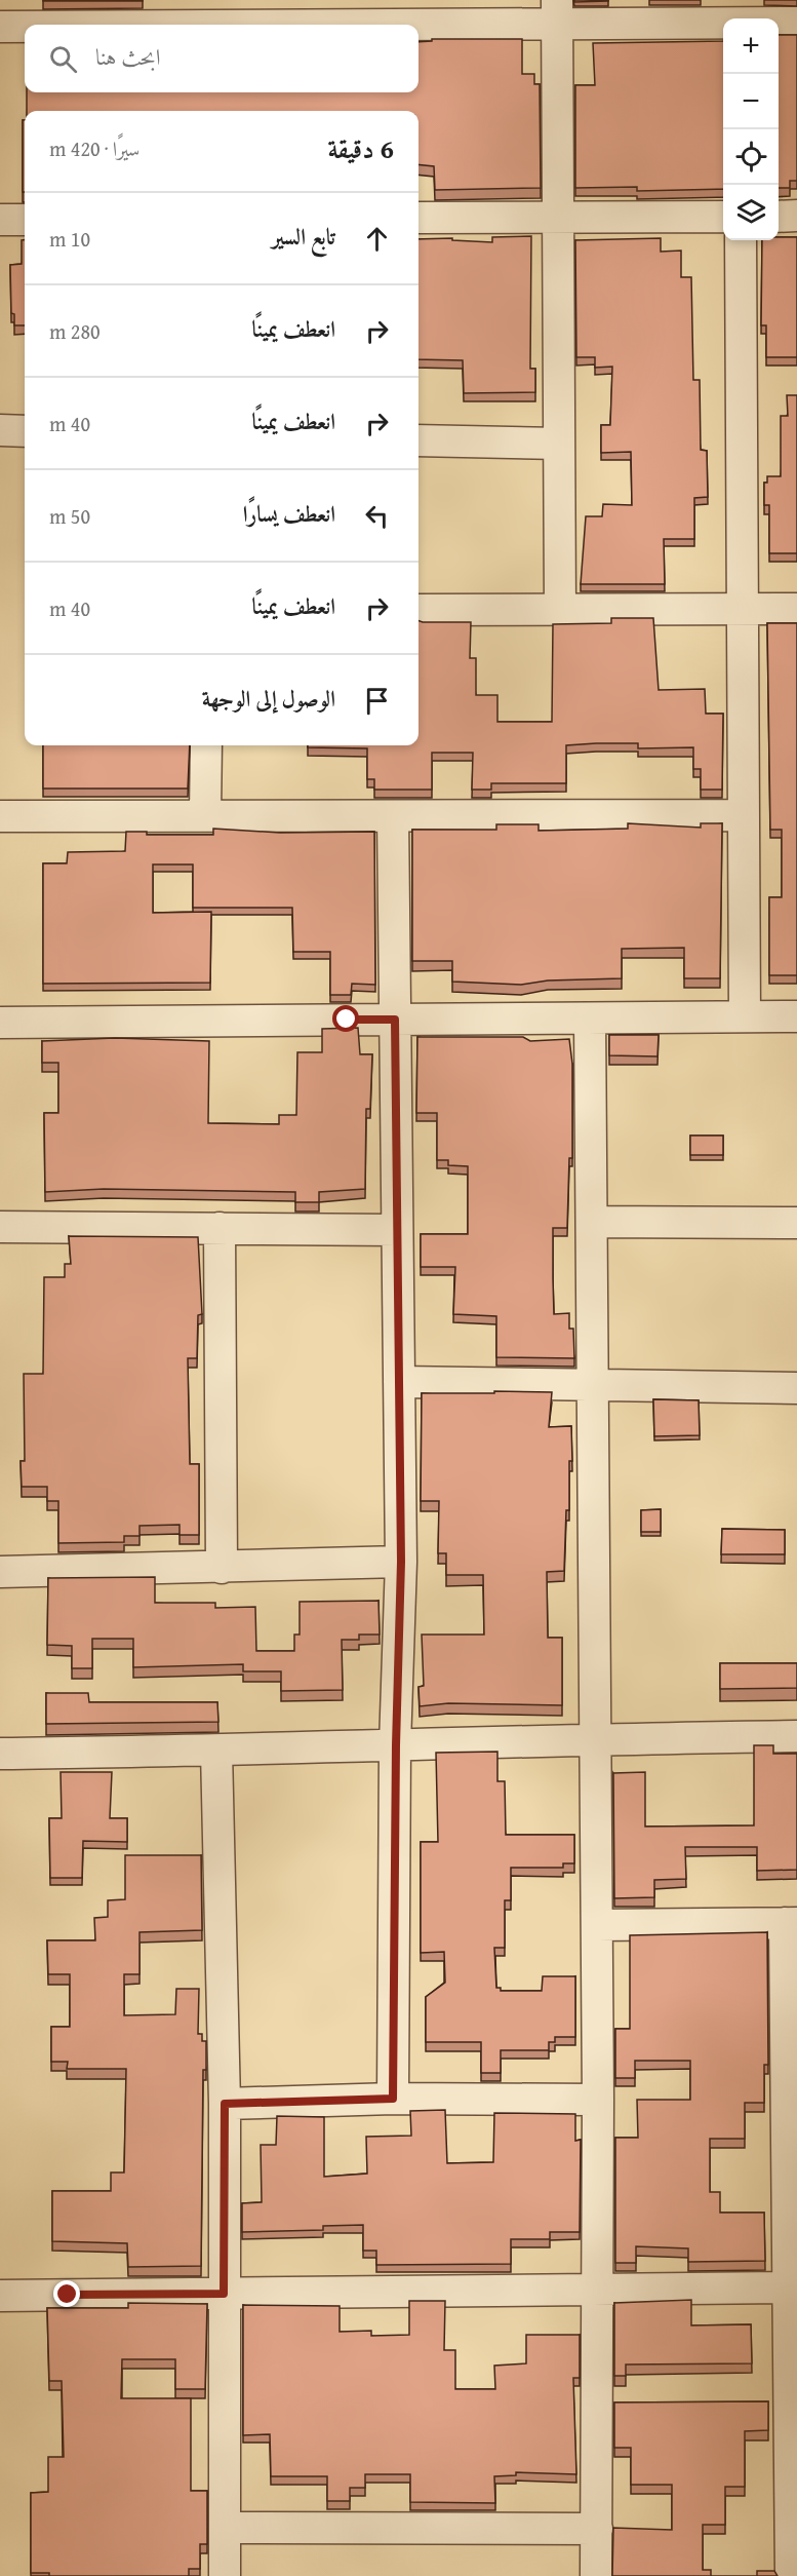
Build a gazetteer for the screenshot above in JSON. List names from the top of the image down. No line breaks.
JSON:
{"page":{"map_buttons":["+","−"],"search":"ابحث هنا","heading":["6 دقيقة","سيرًا · 420 m"],"list":[["تابع السير","10 m"],["انعطف يمينًا","280 m"],["انعطف يمينًا","40 m"],["انعطف يسارًا","50 m"],["انعطف يمينًا","40 m"],"الوصول إلى الوجهة"]}}
